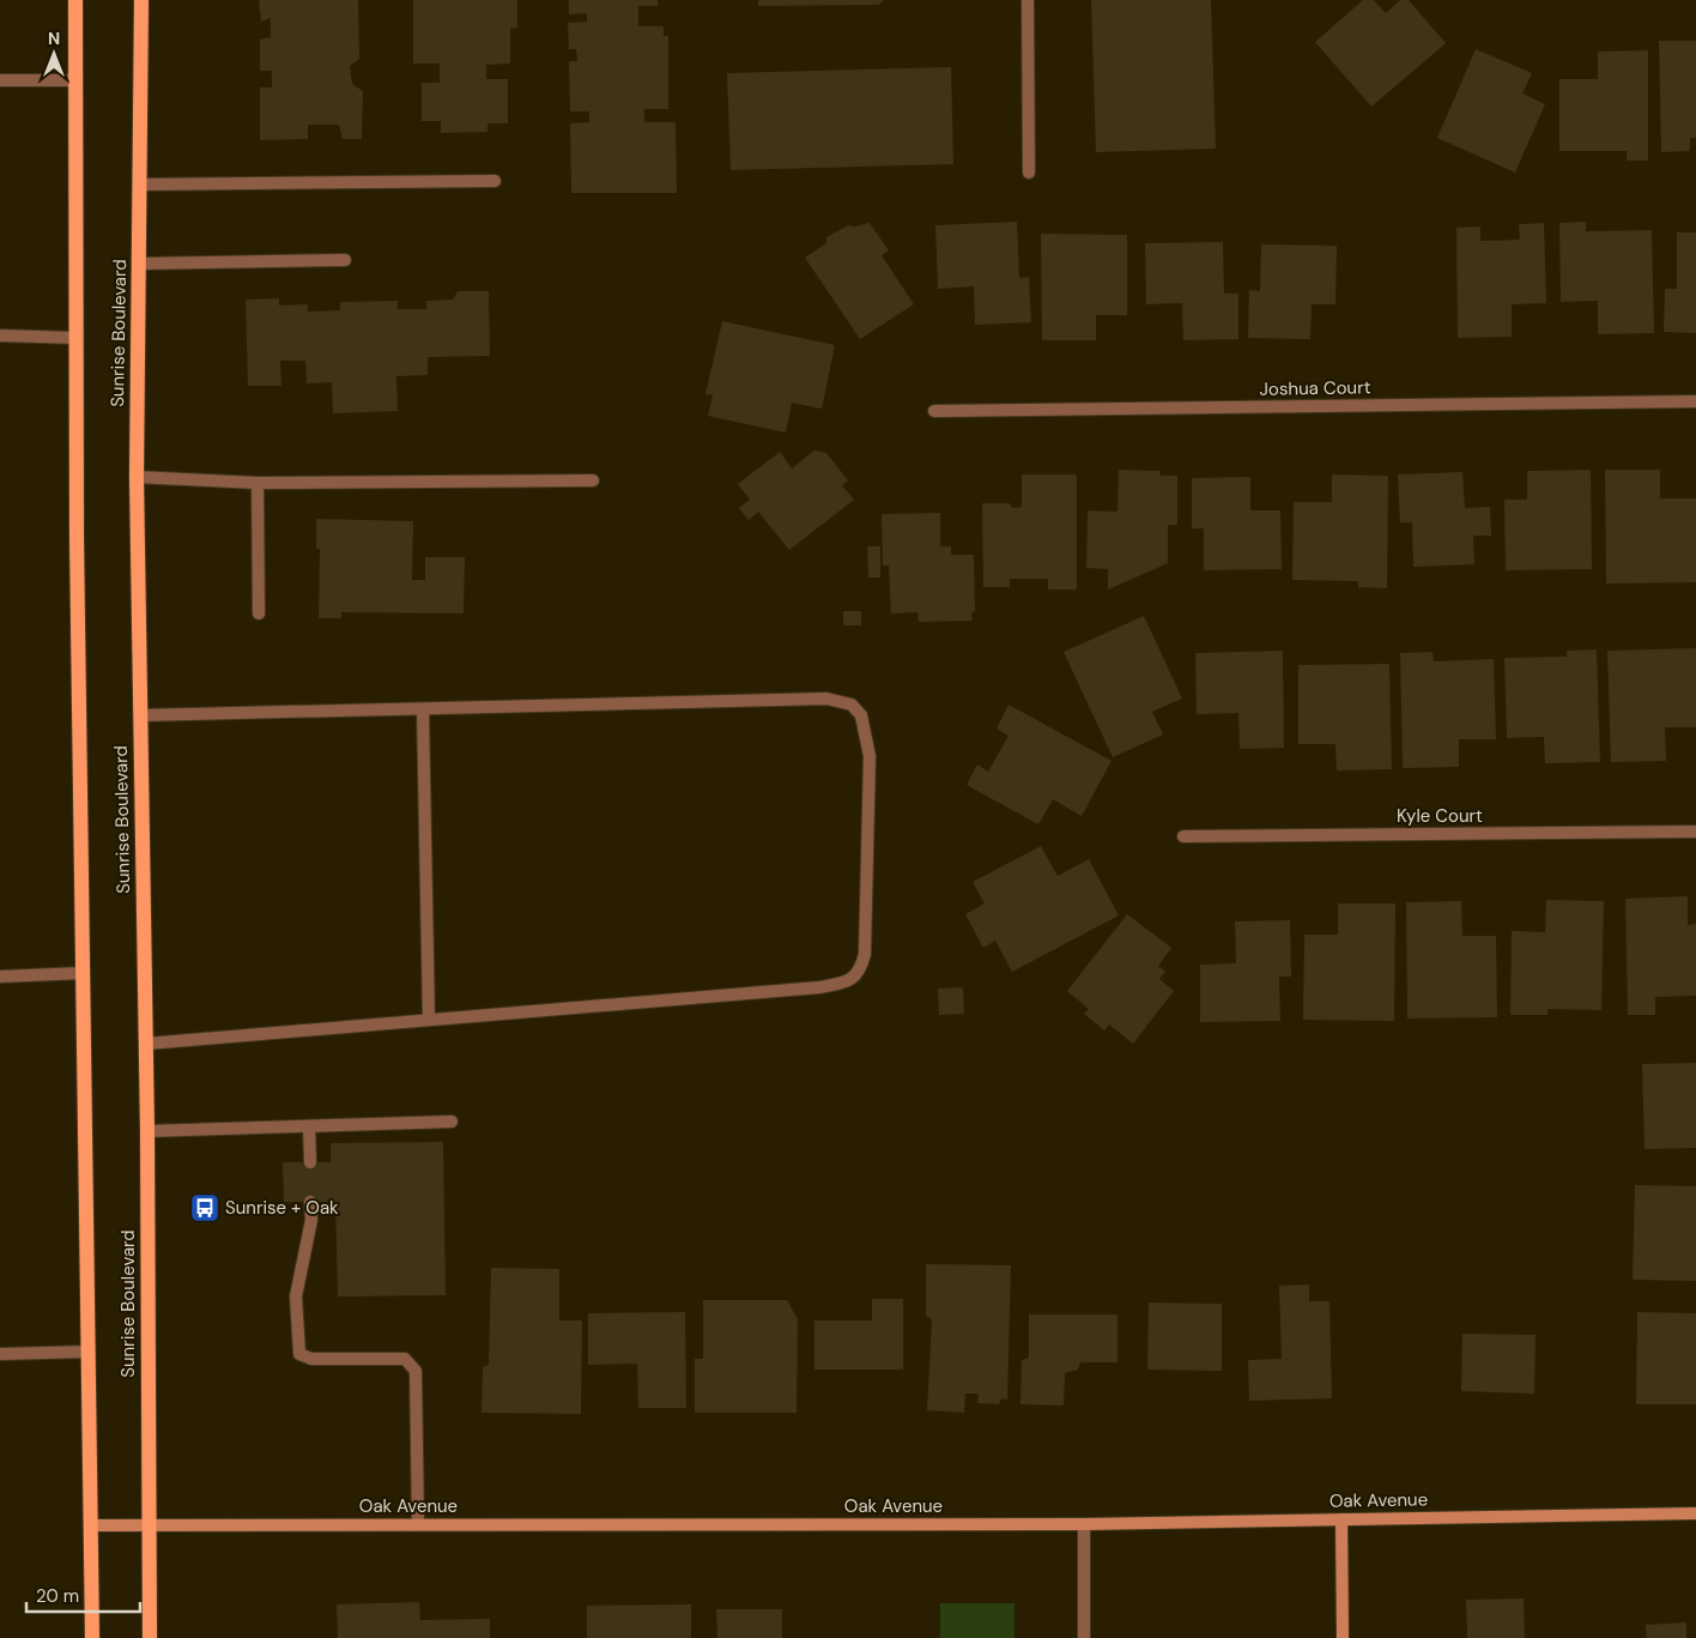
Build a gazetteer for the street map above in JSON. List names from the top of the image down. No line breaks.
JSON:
{"streets":{"main road":["Sunrise Boulevard","Oak Avenue"],"street":["Joshua Court","Kyle Court"]},"crossings":[["Sunrise Boulevard","Oak Avenue"]],"places":{"bus stop":["Sunrise + Oak"]},"scale_bar":"20 m","north":"top"}
